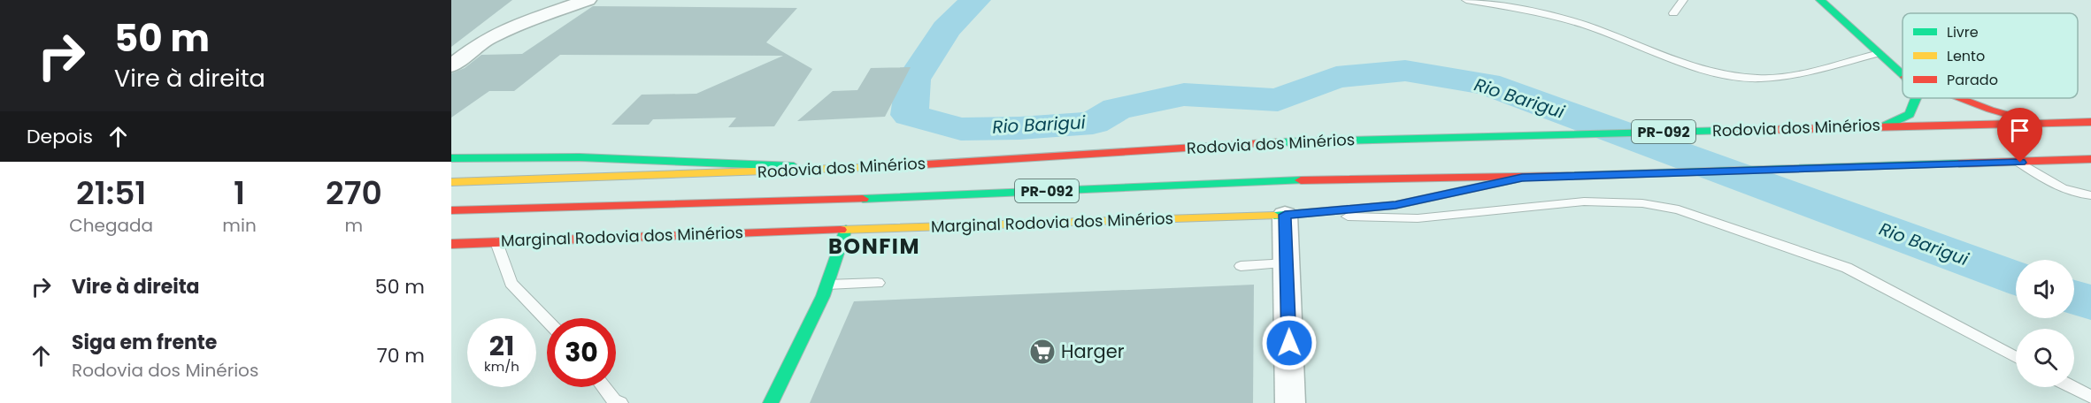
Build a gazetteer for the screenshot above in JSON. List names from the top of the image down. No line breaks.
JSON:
{"streets":{"main road":["Rodovia dos Minérios","PR-092","Marginal Rodovia dos Minérios"]},"crossings":[["Rodovia dos Minérios","Marginal Rodovia dos Minérios"]],"districts":["BONFIM"],"water":["Rio Barigui"],"places":{"supermarket":["Harger"]},"legend":["Livre","Lento","Parado"],"page":{"turn":["50 m","Vire à direita"],"then":"Depois","eta":["21:51","Chegada","1","min","270","m"],"list":[{"name":"Vire à direita","value":"50 m"},{"name":"Siga em frente","note":"Rodovia dos Minérios","value":"70 m"}],"speed":"21 km/h","limit":"30"}}
